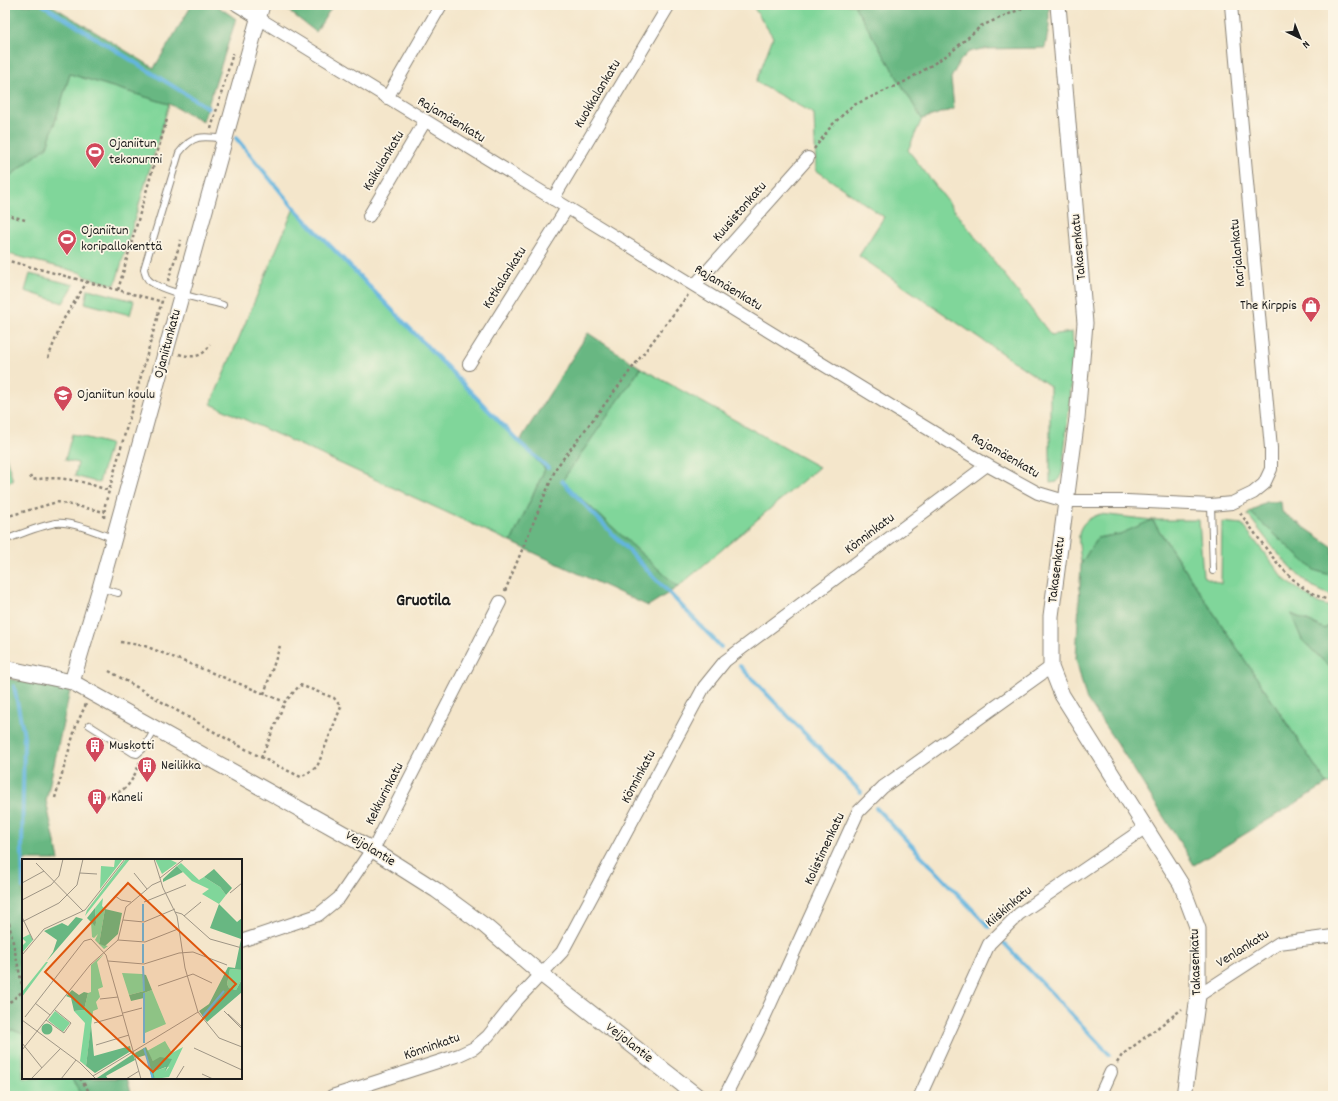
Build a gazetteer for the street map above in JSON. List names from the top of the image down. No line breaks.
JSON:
{"streets":{"street":["Kuokkalankatu","Rajamäenkatu","Kaikulankatu","Kuusistonkatu","Takasenkatu","Karjalankatu","Kotkalankatu","Ojaniitunkatu","Könninkatu","Kekkurinkatu","Veijolantie","Kolistimenkatu","Kiiskinkatu","Venlankatu"]},"crossings":[["Kuokkalankatu","Rajamäenkatu"],["Rajamäenkatu","Kaikulankatu"],["Rajamäenkatu","Kuusistonkatu"],["Rajamäenkatu","Takasenkatu"],["Rajamäenkatu","Karjalankatu"],["Rajamäenkatu","Kotkalankatu"],["Rajamäenkatu","Ojaniitunkatu"],["Rajamäenkatu","Könninkatu"],["Takasenkatu","Kolistimenkatu"],["Takasenkatu","Kiiskinkatu"],["Takasenkatu","Venlankatu"],["Ojaniitunkatu","Veijolantie"],["Könninkatu","Veijolantie"],["Kekkurinkatu","Veijolantie"]],"districts":["Gruotila"],"places":{"sports":["Ojaniitun tekonurmi","Ojaniitun koripallokenttä"],"shop":["The Kirppis"],"school or university":["Ojaniitun koulu"],"building":["Muskotti","Neilikka","Kaneli"]},"north":"bottom right"}
